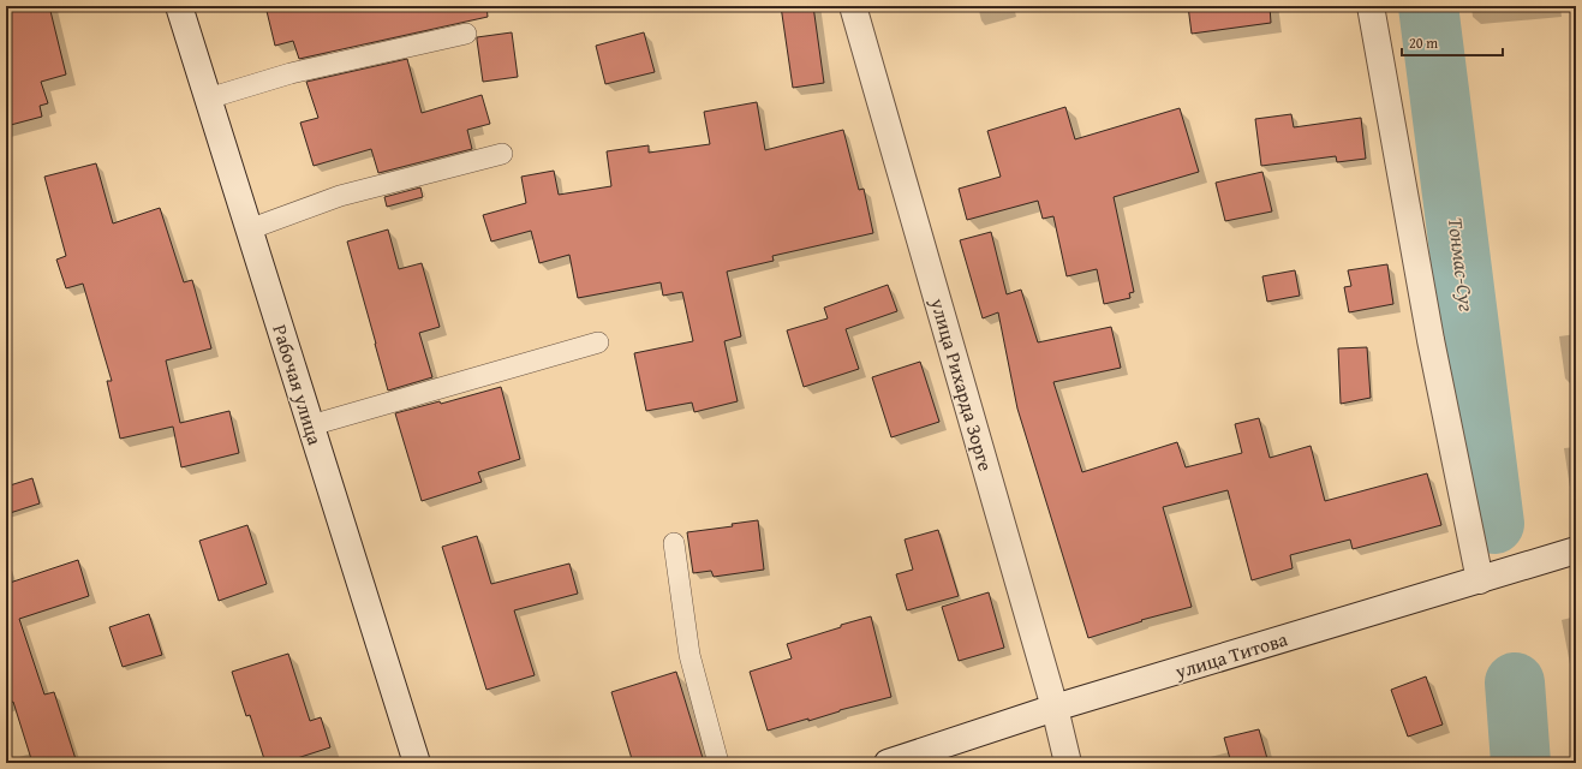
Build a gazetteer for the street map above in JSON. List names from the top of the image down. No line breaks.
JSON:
{"streets":{"main road":["Рабочая улица","улица Рихарда Зорге","улица Титова"]},"crossings":[["улица Рихарда Зорге","улица Титова"]],"water":["Тонмас-Суг"],"scale_bar":"20 m"}
